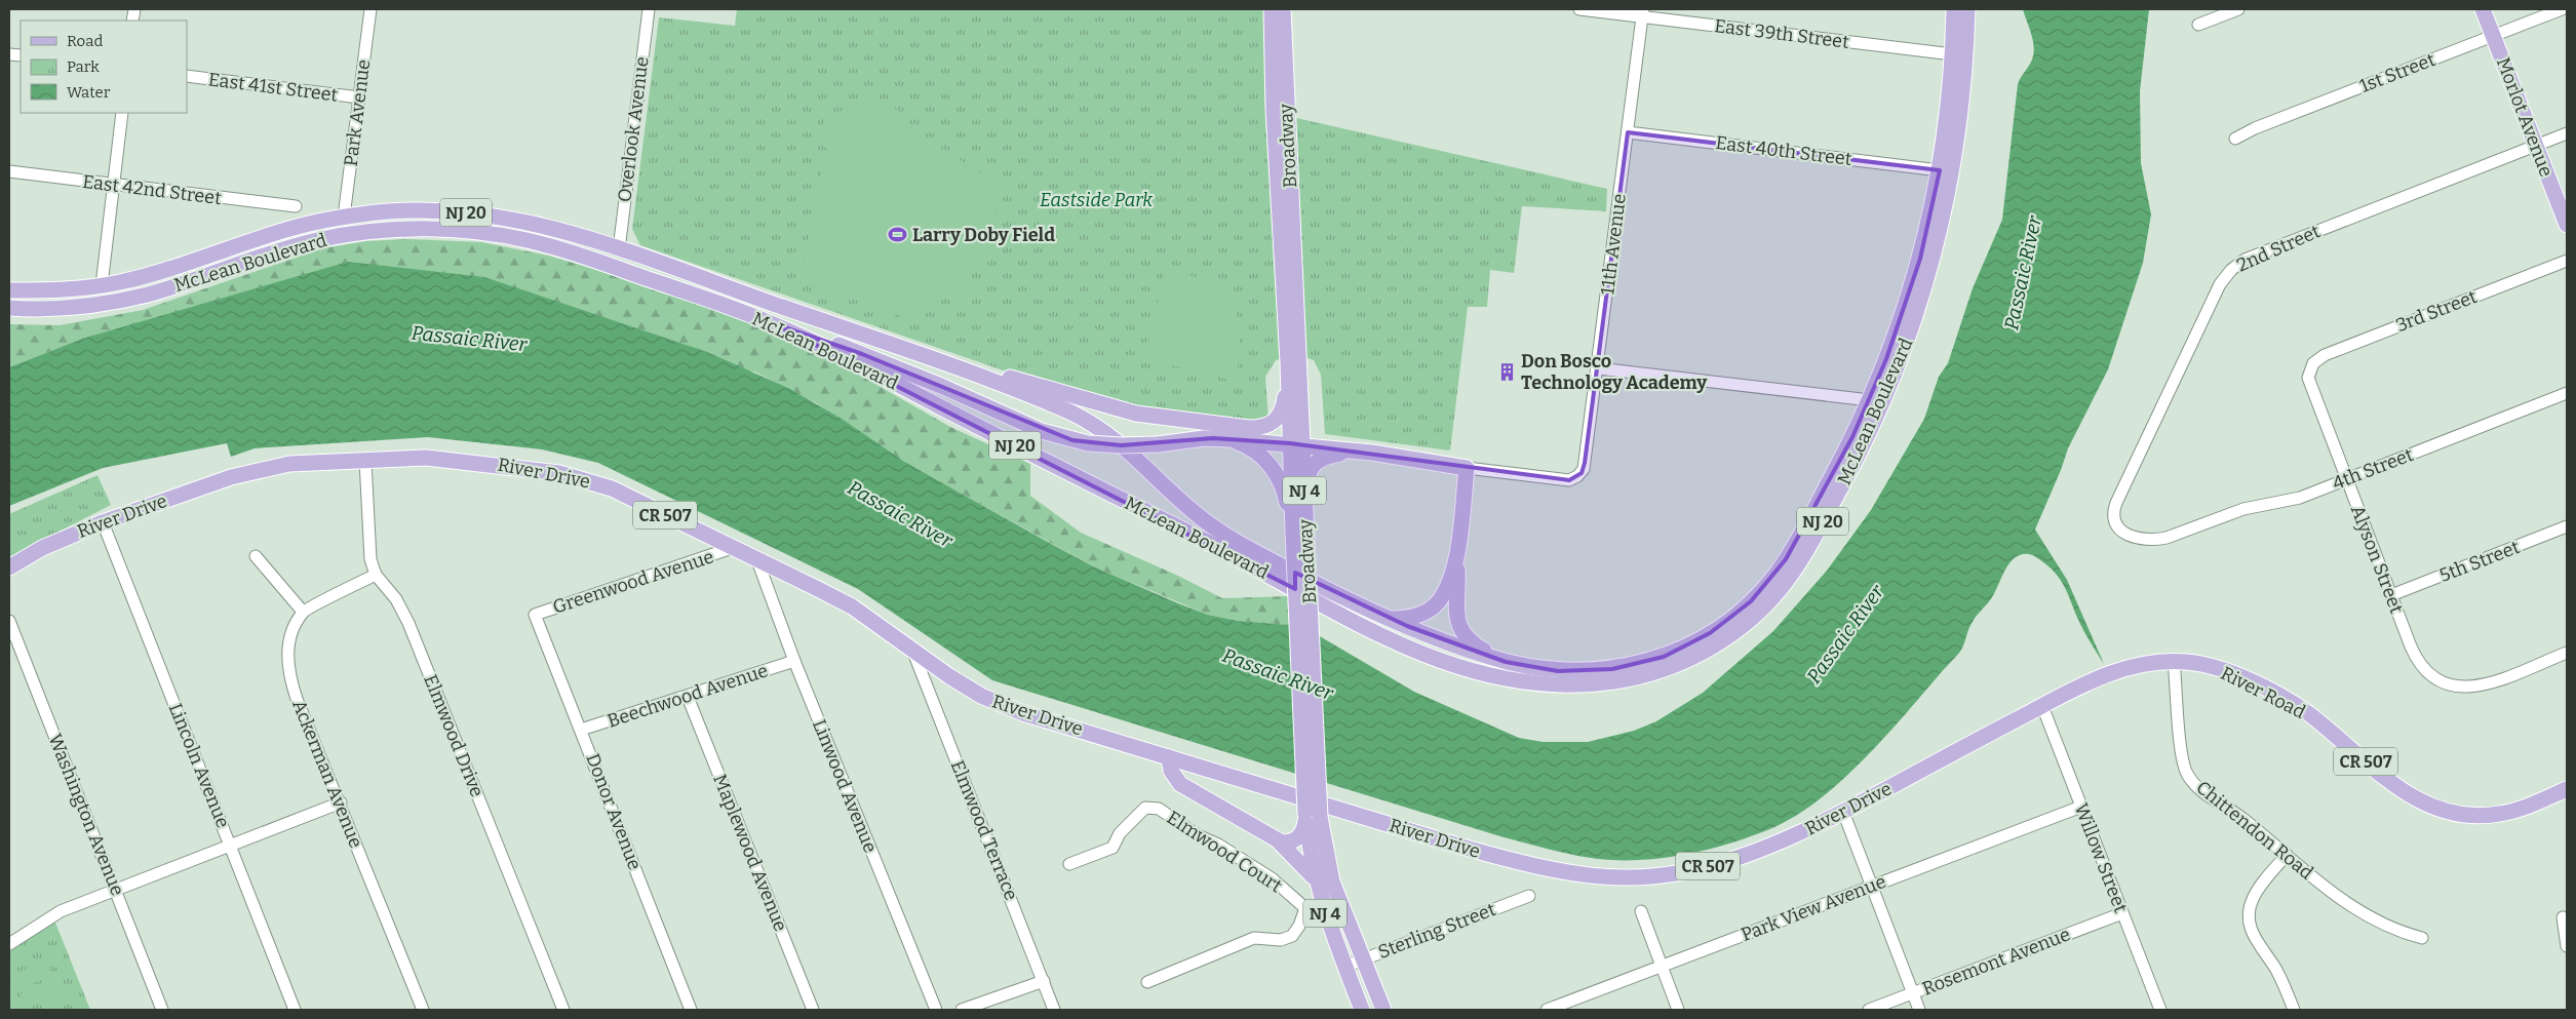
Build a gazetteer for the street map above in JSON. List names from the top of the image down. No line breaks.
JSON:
{"streets":{"main road":["Morlot Avenue","Broadway","NJ 20","McLean Boulevard","River Drive","NJ 4","CR 507","River Road"],"street":["East 39th Street","1st Street","East 41st Street","Park Avenue","Overlook Avenue","East 40th Street","East 42nd Street","11th Avenue","2nd Street","3rd Street","4th Street","Alyson Street","5th Street","Greenwood Avenue","Beechwood Avenue","Elmwood Drive","Lincoln Avenue","Ackerman Avenue","Linwood Avenue","Donor Avenue","Washington Avenue","Elmwood Terrace","Chittendon Road","Elmwood Court","Maplewood Avenue","Willow Street","Park View Avenue","Sterling Street","Rosemont Avenue"]},"crossings":[["East 39th Street","11th Avenue"],["East 39th Street","McLean Boulevard"],["1st Street","Morlot Avenue"],["East 41st Street","Park Avenue"],["Park Avenue","McLean Boulevard"],["Morlot Avenue","2nd Street"],["Overlook Avenue","McLean Boulevard"],["Broadway","Sterling Street"],["East 40th Street","11th Avenue"],["East 40th Street","McLean Boulevard"],["2nd Street","4th Street"],["3rd Street","Alyson Street"],["4th Street","Alyson Street"],["River Drive","Greenwood Avenue"],["River Drive","River Road"],["River Drive","Elmwood Drive"],["River Drive","Lincoln Avenue"],["River Drive","Linwood Avenue"],["River Drive","Elmwood Terrace"],["River Drive","Willow Street"],["Alyson Street","5th Street"],["Greenwood Avenue","Donor Avenue"],["River Road","Chittendon Road"],["River Road","Willow Street"],["Beechwood Avenue","Linwood Avenue"],["Beechwood Avenue","Donor Avenue"],["Beechwood Avenue","Maplewood Avenue"],["Willow Street","Park View Avenue"],["Willow Street","Rosemont Avenue"]],"water":["Passaic River"],"parks":["Eastside Park"],"places":{"sports":["Larry Doby Field"],"building":["Don Bosco Technology Academy"]},"legend":["Road","Park","Water"]}
